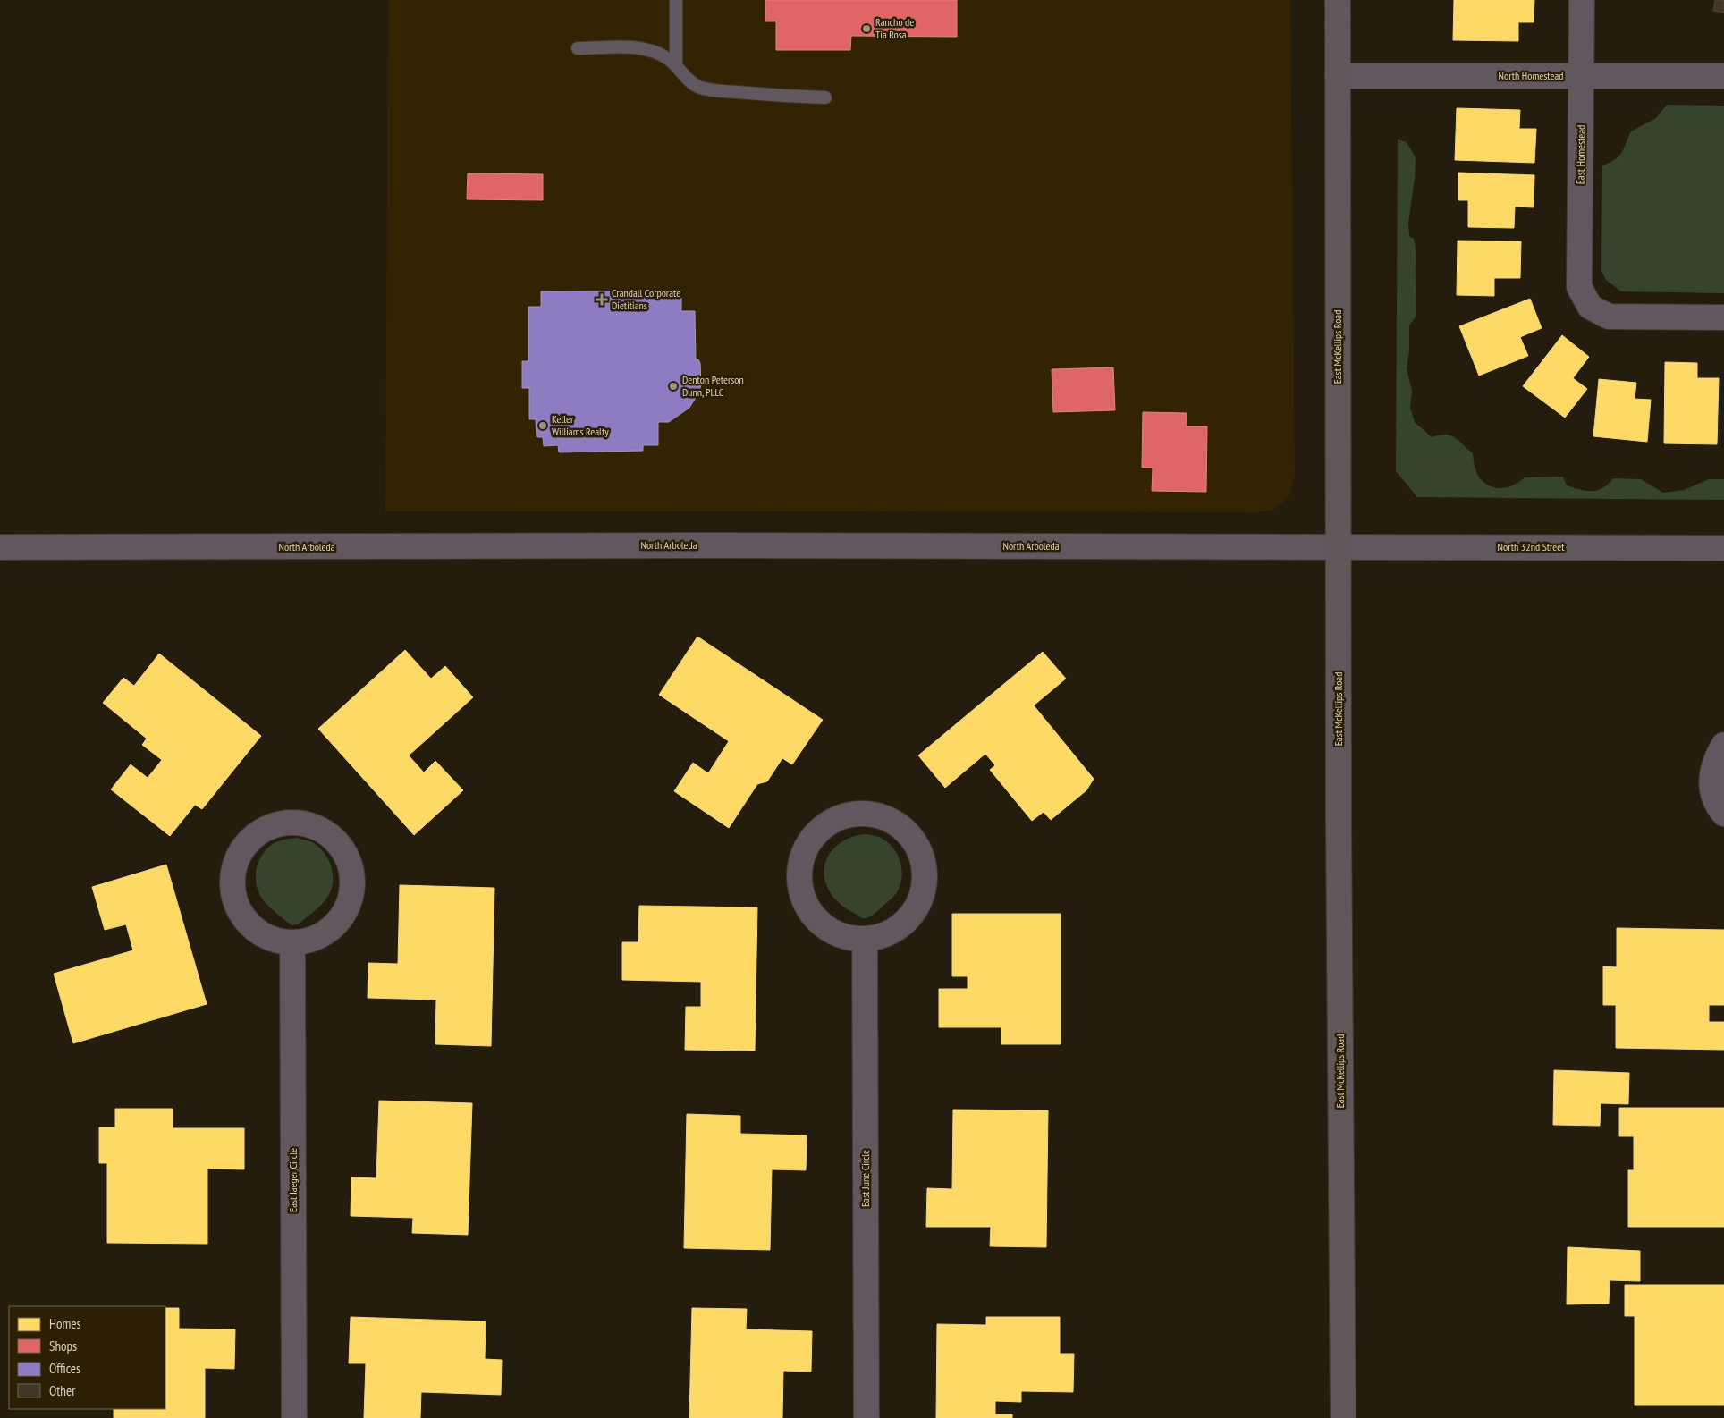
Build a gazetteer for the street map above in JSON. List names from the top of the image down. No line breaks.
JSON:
{"streets":{"main road":["East McKellips Road"],"street":["North Homestead","East Homestead","North Arboleda","North 32nd Street","East June Circle","East Jaeger Circle"]},"crossings":[["North Homestead","East Homestead"],["North Homestead","East McKellips Road"],["East McKellips Road","North Arboleda"],["East McKellips Road","North 32nd Street"],["North Arboleda","North 32nd Street"]],"places":{"other":["Rancho de Tia Rosa","Denton Peterson Dunn, PLLC","Keller Williams Realty"],"health":["Crandall Corporate Dietitians"]},"legend":["Homes","Shops","Offices","Other"]}
